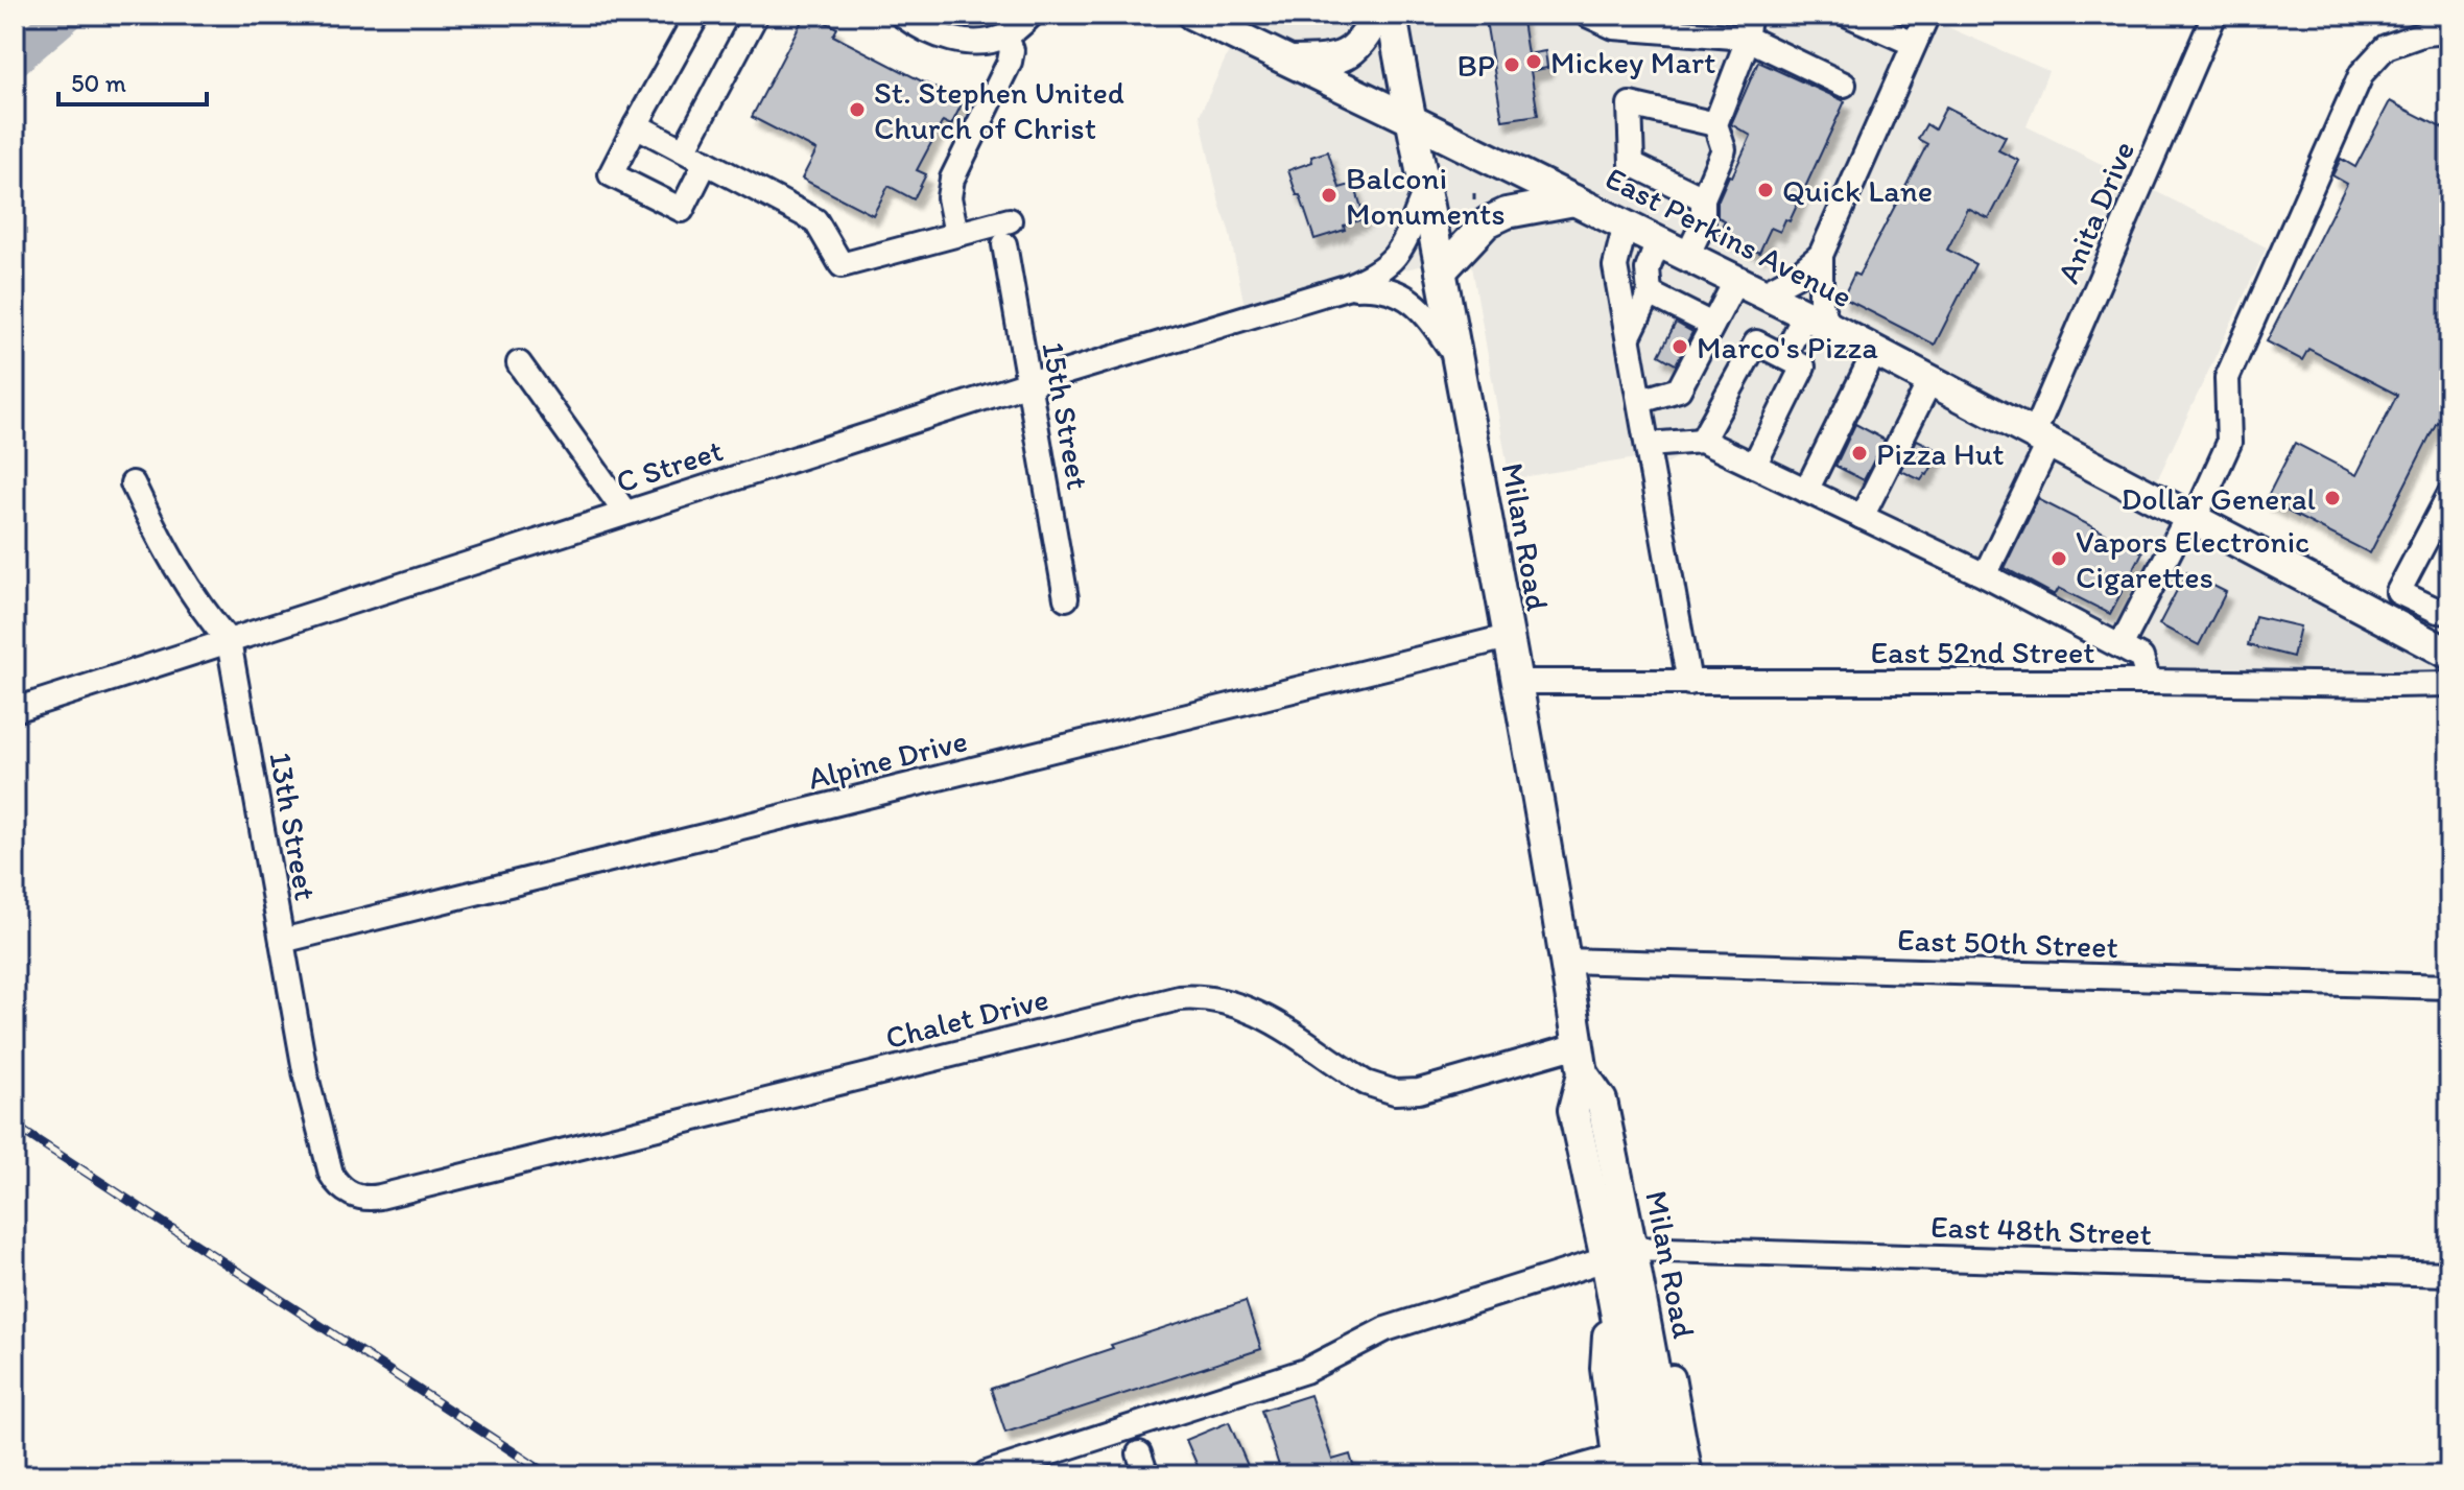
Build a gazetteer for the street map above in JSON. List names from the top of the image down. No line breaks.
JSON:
{"streets":{"main road":["East Perkins Avenue","Milan Road"],"street":["Anita Drive","15th Street","C Street","East 52nd Street","Alpine Drive","13th Street","East 50th Street","Chalet Drive","East 48th Street"]},"crossings":[["Anita Drive","East Perkins Avenue"],["East Perkins Avenue","Milan Road"],["15th Street","C Street"],["C Street","Milan Road"],["C Street","13th Street"],["Milan Road","East 52nd Street"],["Milan Road","Alpine Drive"],["Milan Road","East 50th Street"],["Milan Road","Chalet Drive"],["Milan Road","East 48th Street"],["Alpine Drive","13th Street"],["13th Street","Chalet Drive"]],"places":["Mickey Mart","BP","St. Stephen United Church of Christ","Quick Lane","Balconi Monuments","Marco's Pizza","Pizza Hut","Dollar General","Vapors Electronic Cigarettes"],"scale_bar":"50 m"}
